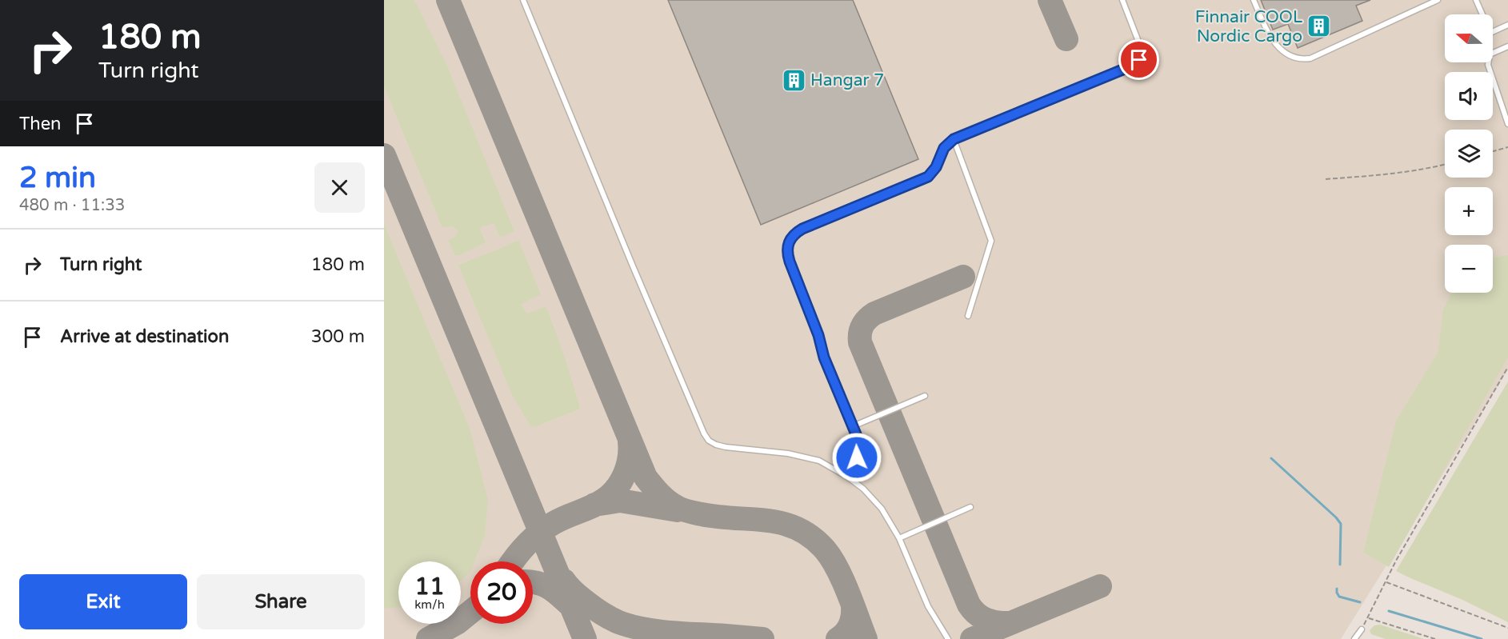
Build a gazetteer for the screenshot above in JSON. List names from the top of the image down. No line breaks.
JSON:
{"places":{"building":["Finnair COOL Nordic Cargo","Hangar 7"]},"north":"left","page":{"turn":["180 m","Turn right"],"map_buttons":["+","−"],"then":"Then","heading":["2 min","480 m · 11:33"],"list":[{"name":"Turn right","value":"180 m"},{"name":"Arrive at destination","value":"300 m"}],"speed":"11 km/h","limit":"20","buttons":["Exit","Share"]}}
